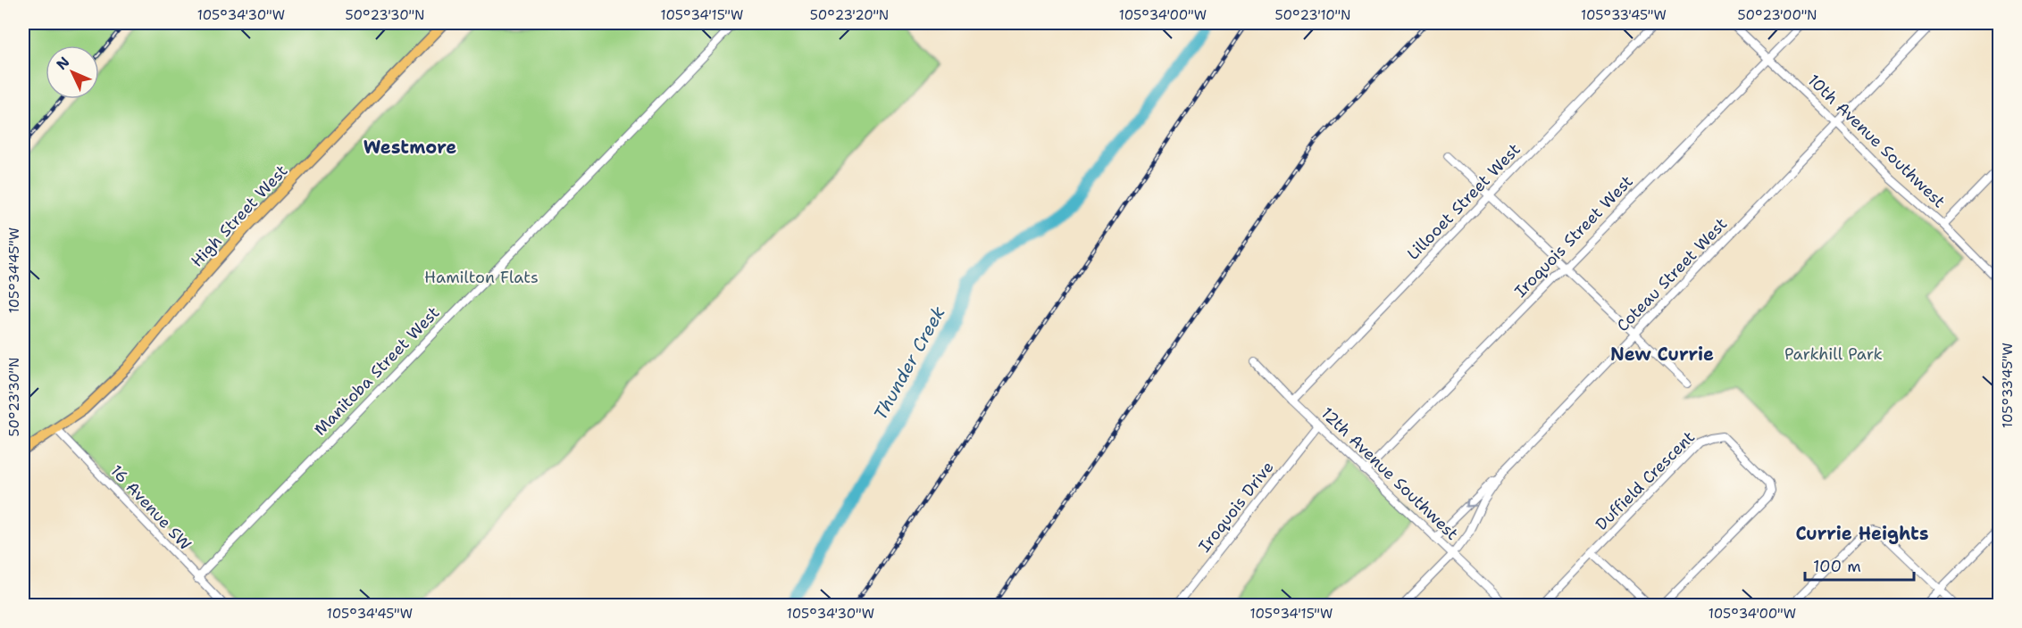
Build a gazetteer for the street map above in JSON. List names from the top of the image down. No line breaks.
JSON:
{"streets":{"main road":["High Street West"],"street":["10th Avenue Southwest","Lillooet Street West","Iroquois Street West","Coteau Street West","Manitoba Street West","12th Avenue Southwest","Duffield Crescent","Iroquois Drive","16 Avenue SW"]},"crossings":[["10th Avenue Southwest","Iroquois Street West"],["10th Avenue Southwest","Coteau Street West"],["Lillooet Street West","12th Avenue Southwest"],["High Street West","16 Avenue SW"],["Iroquois Street West","12th Avenue Southwest"],["Coteau Street West","12th Avenue Southwest"],["Manitoba Street West","16 Avenue SW"],["12th Avenue Southwest","Iroquois Drive"]],"districts":["Westmore","New Currie","Currie Heights"],"water":["Thunder Creek"],"parks":["Hamilton Flats","Parkhill Park"],"scale_bar":"100 m","north":"top left","coordinates":["105°34'30\"W","50°23'30\"N","105°34'15\"W","50°23'20\"N","105°34'00\"W","50°23'10\"N","105°33'45\"W","50°23'00\"N","105°34'45\"W"]}
